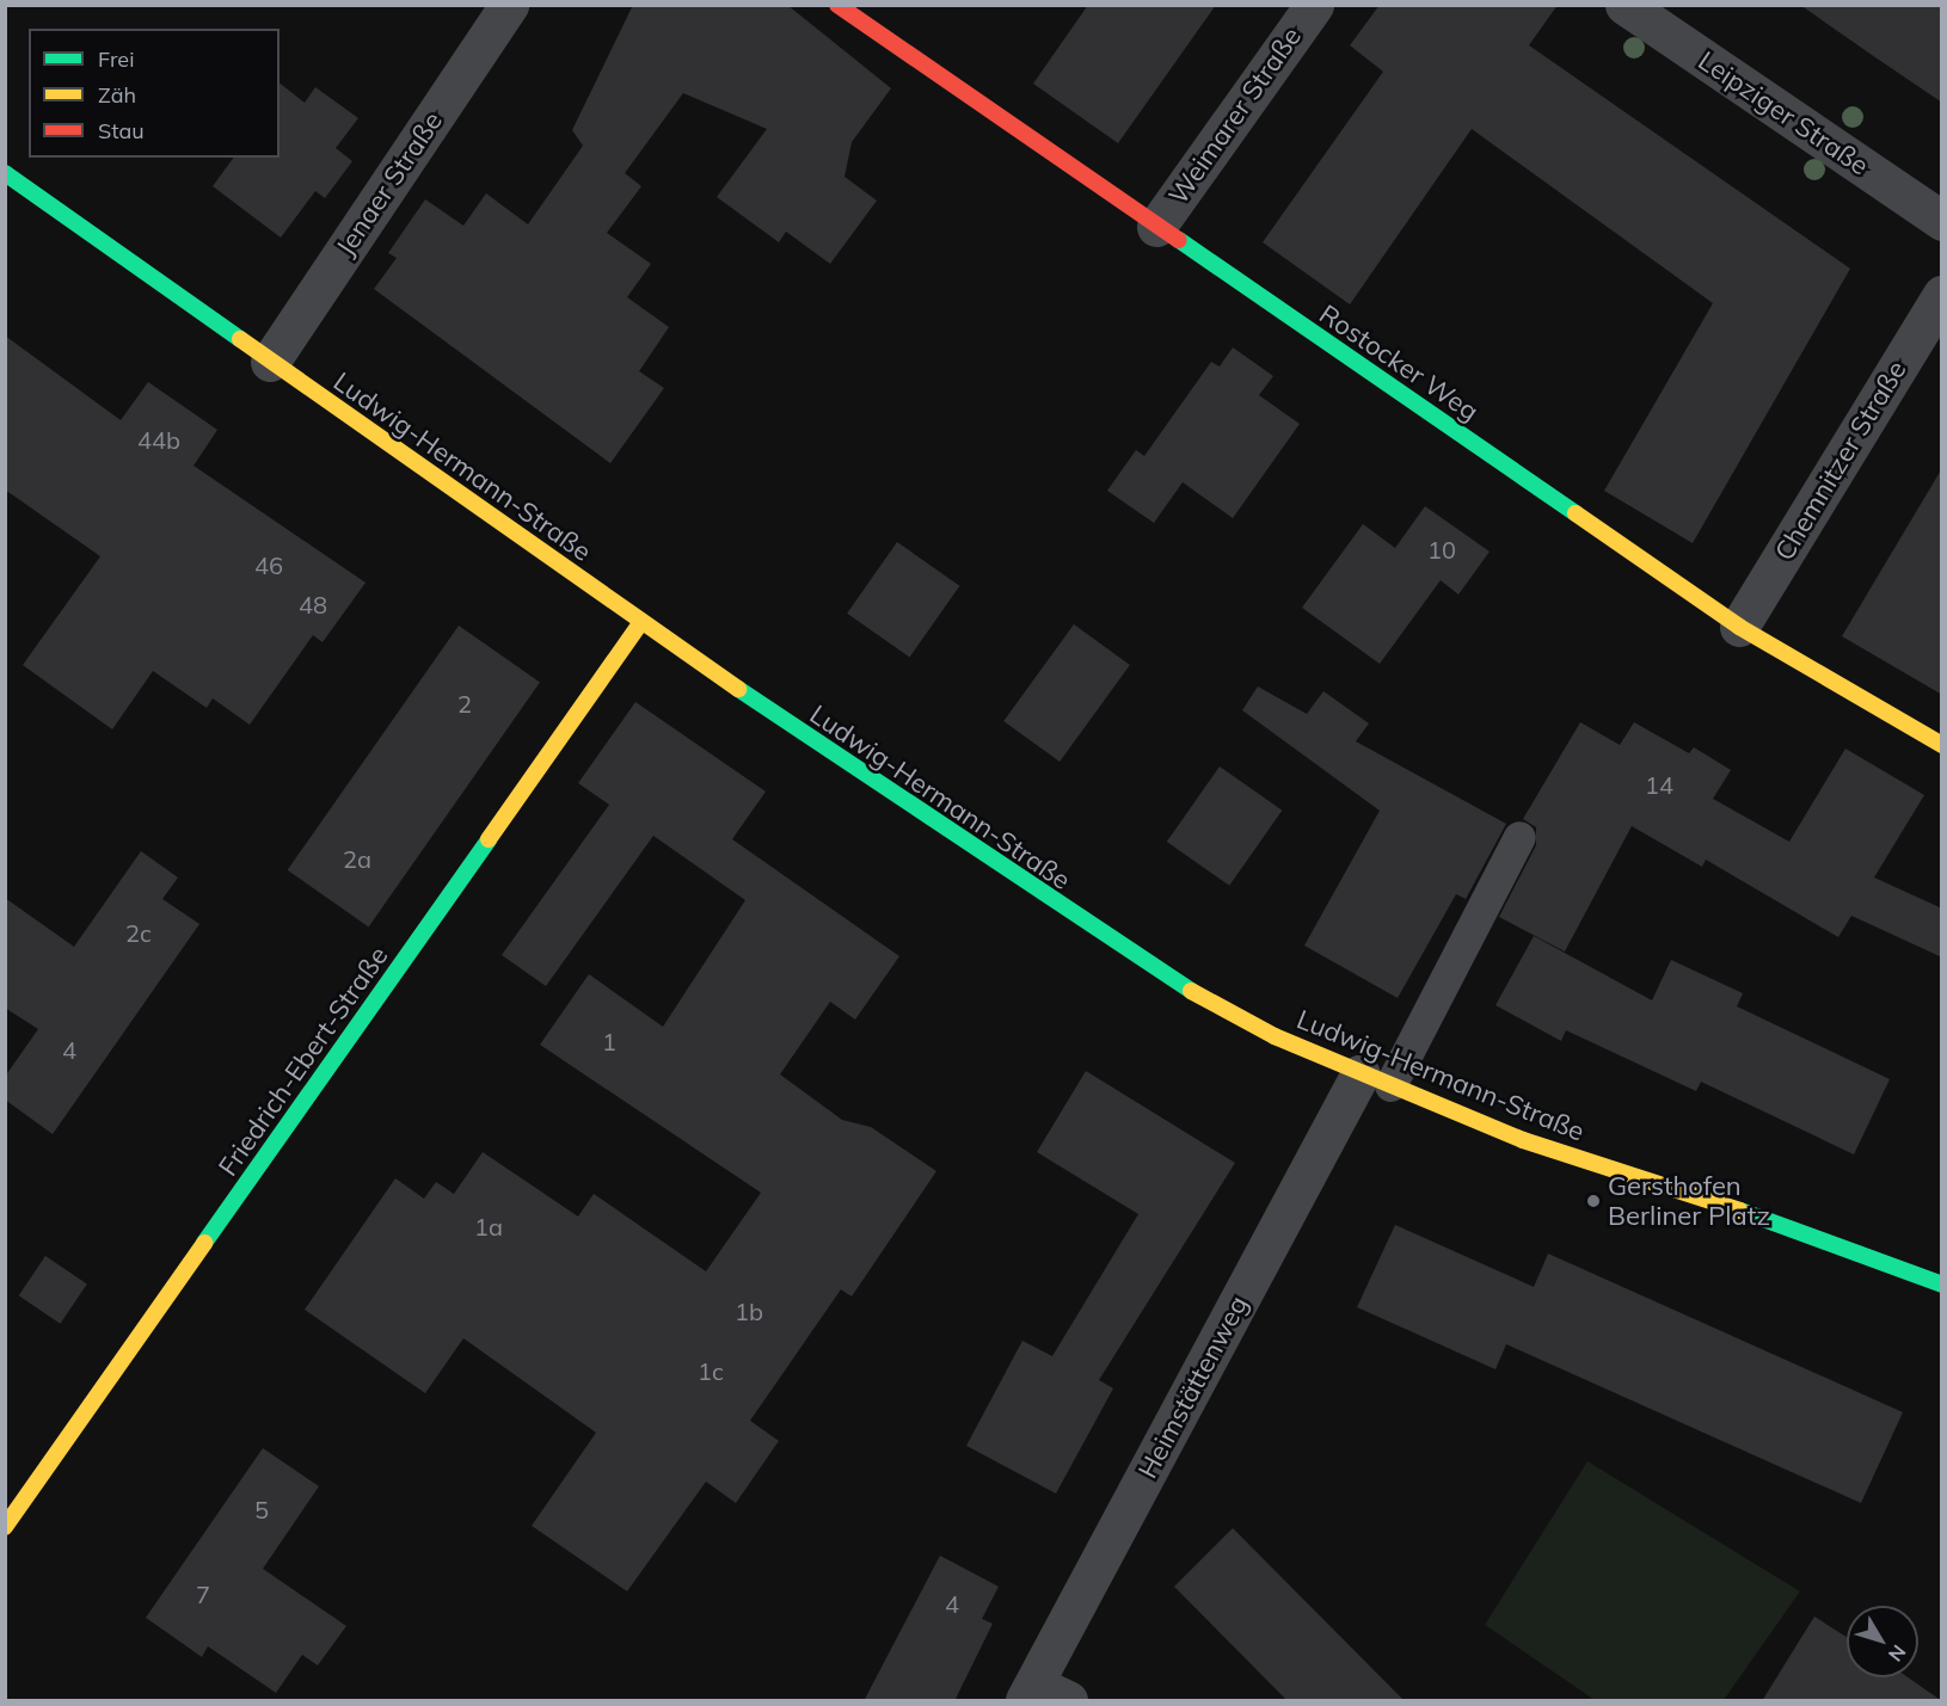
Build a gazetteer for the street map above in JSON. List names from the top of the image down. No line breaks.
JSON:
{"streets":{"street":["Leipziger Straße","Weimarer Straße","Jenaer Straße","Rostocker Weg","Chemnitzer Straße","Ludwig-Hermann-Straße","Friedrich-Ebert-Straße","Heimstättenweg"]},"crossings":[["Weimarer Straße","Rostocker Weg"],["Jenaer Straße","Ludwig-Hermann-Straße"],["Rostocker Weg","Chemnitzer Straße"],["Ludwig-Hermann-Straße","Friedrich-Ebert-Straße"],["Ludwig-Hermann-Straße","Heimstättenweg"]],"places":["Gersthofen Berliner Platz"],"house_numbers":["44b","10","46","48","2","14","2a","2c","1","4","1a","1b","1c","5","7","4"],"legend":["Frei","Zäh","Stau"],"north":"bottom right"}
